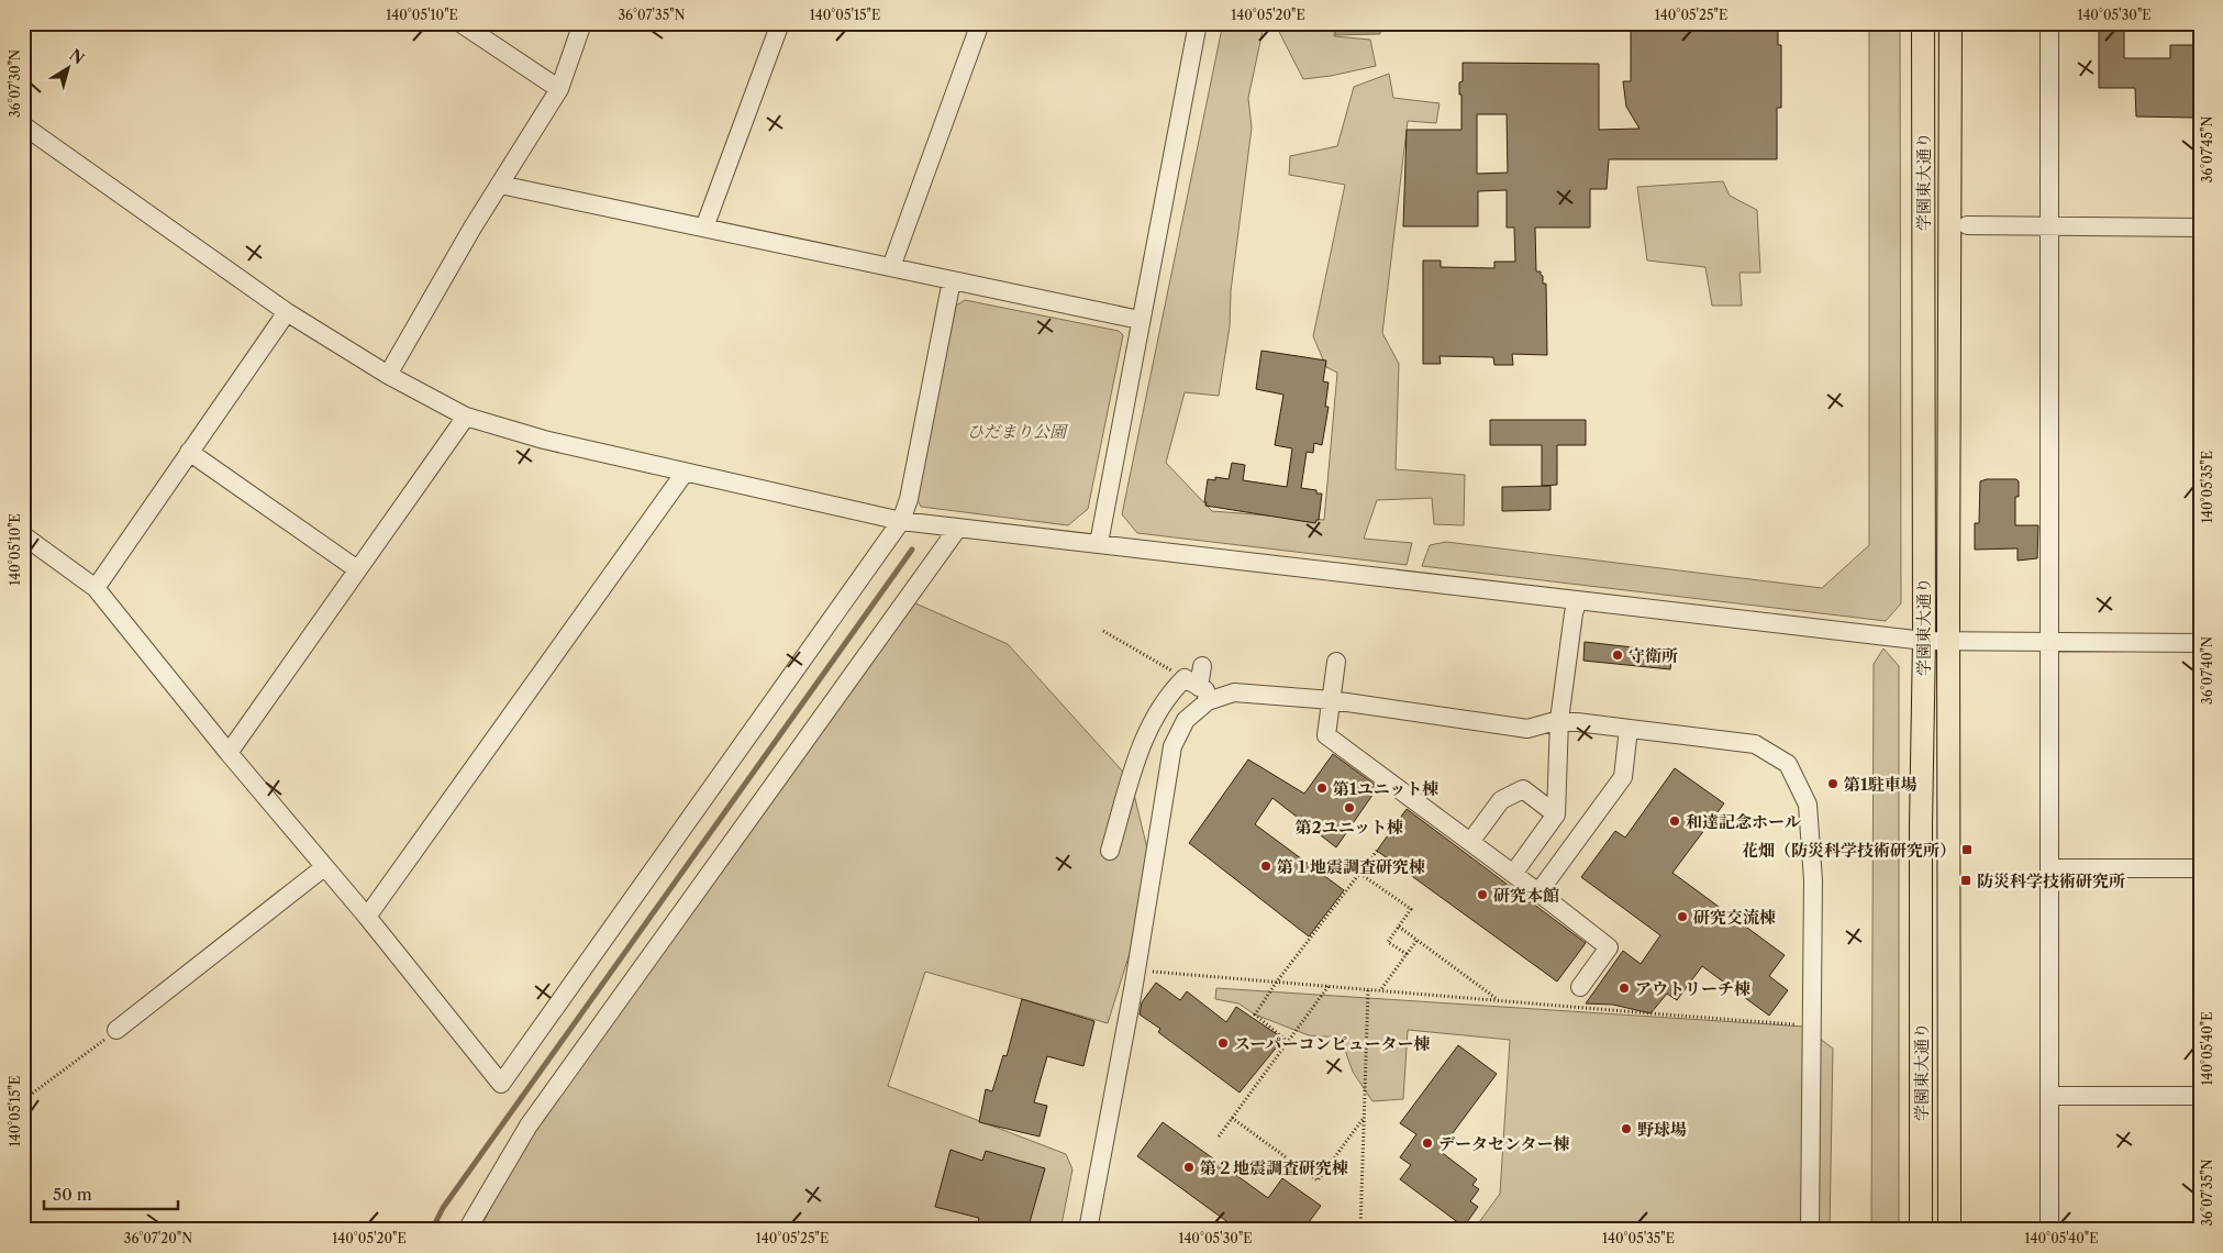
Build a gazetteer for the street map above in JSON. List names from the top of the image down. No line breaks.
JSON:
{"streets":{"main road":["学園東大通り"]},"parks":["ひだまり公園"],"places":{"other":["守衛所","第1駐車場","第1ユニット棟","第2ユニット棟","和達記念ホール","第１地震調査研究棟","研究本館","研究交流棟","アウトリーチ棟","スーパーコンピューター棟","野球場","データセンター棟","第２地震調査研究棟"],"transit":["花畑（防災科学技術研究所）","防災科学技術研究所"]},"scale_bar":"50 m","north":"top right","coordinates":["140°05'10\"E","36°07'35\"N","140°05'15\"E","140°05'20\"E","140°05'25\"E","140°05'30\"E","36°07'30\"N","36°07'45\"N","140°05'35\"E","36°07'40\"N","140°05'40\"E","36°07'20\"N"]}
